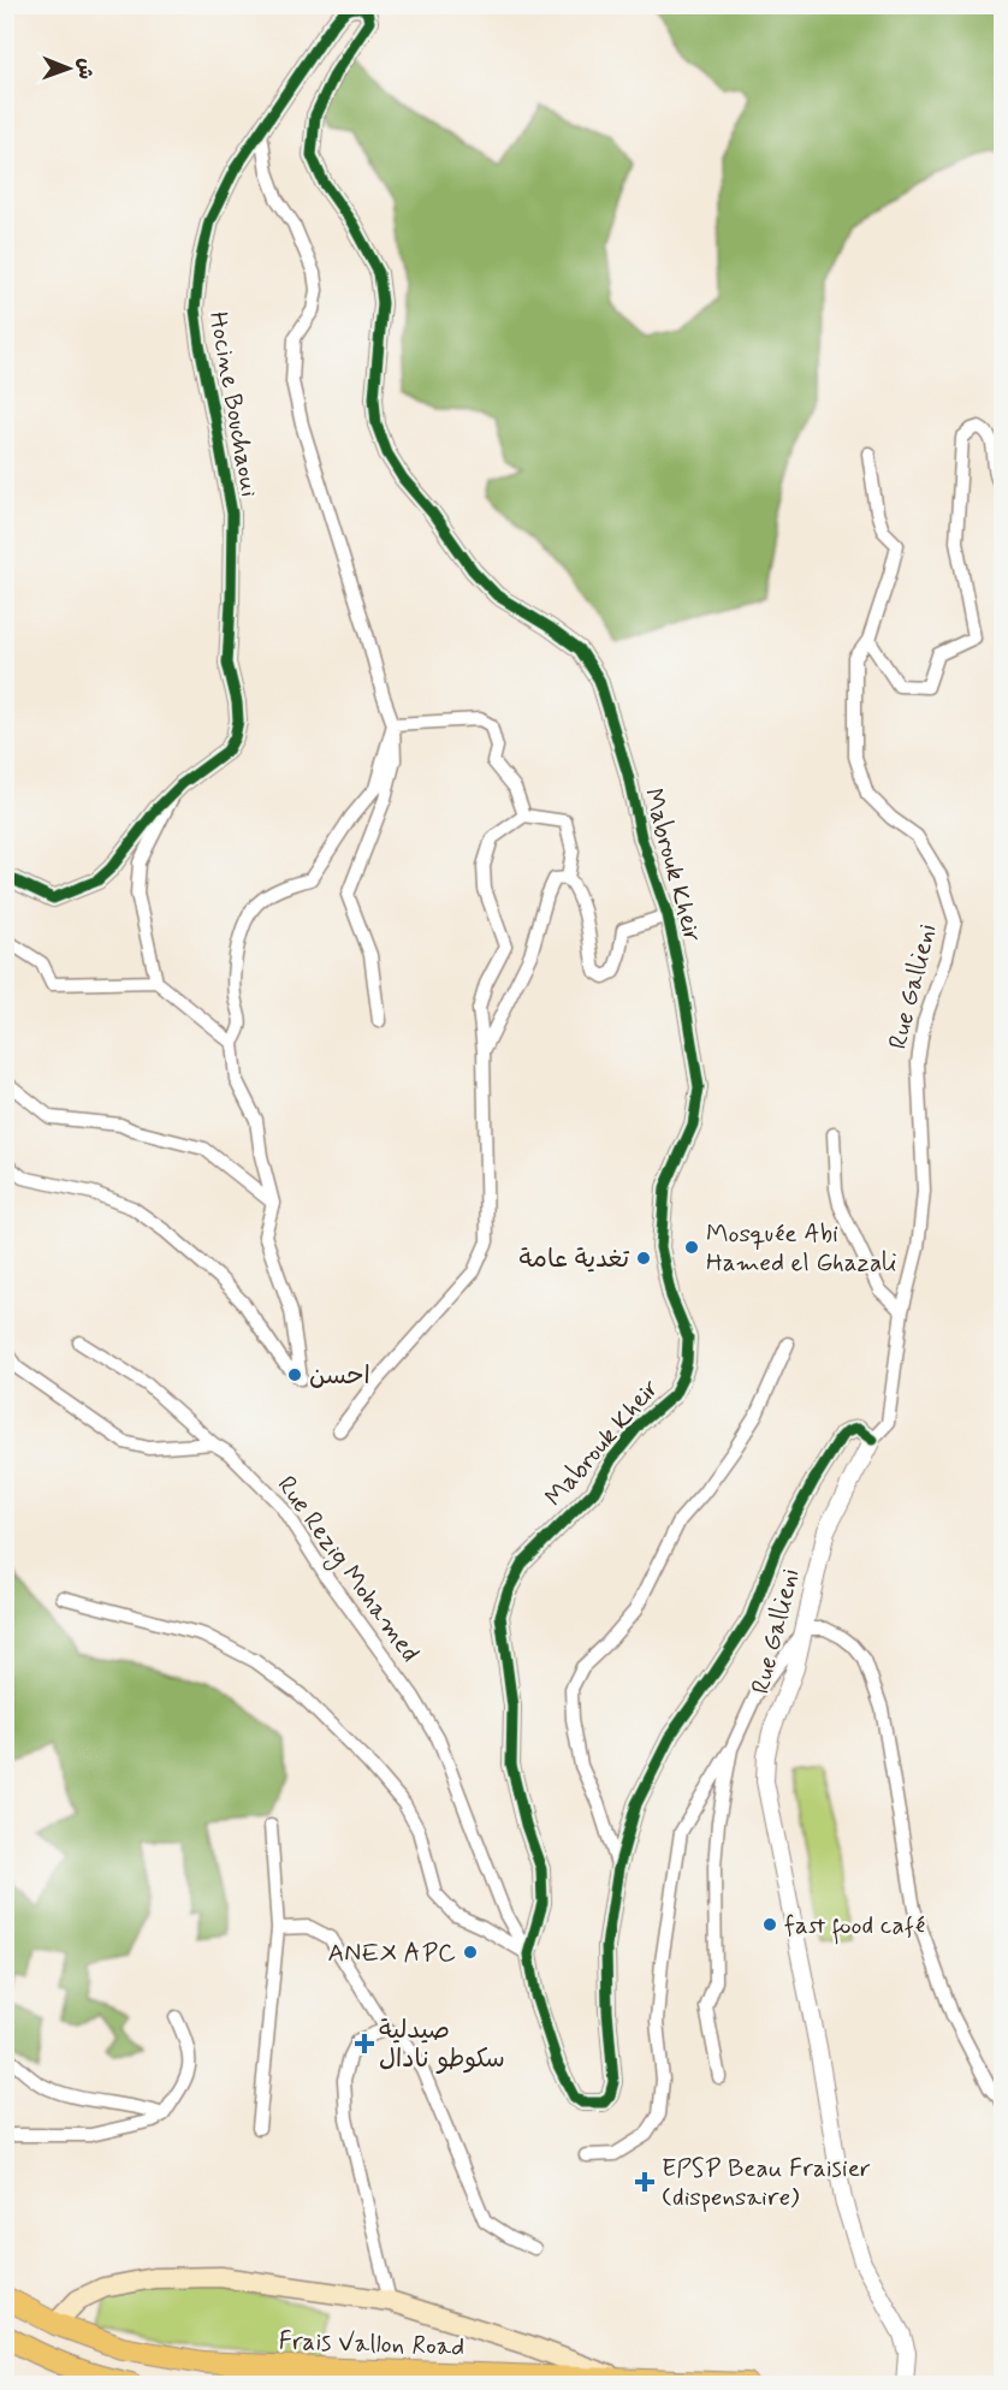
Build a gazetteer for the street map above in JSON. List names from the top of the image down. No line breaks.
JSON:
{"streets":{"highway":["Frais Vallon Road"],"street":["Hocine Bouchaoui","Mabrouk Kheir","Rue Gallieni","Rue Rezig Mohamed"]},"crossings":[["Hocine Bouchaoui","Mabrouk Kheir"],["Mabrouk Kheir","Rue Gallieni"],["Mabrouk Kheir","Rue Rezig Mohamed"]],"places":{"other":["Mosquée Abi Hamed el Ghazali","تغدية عامة","احسن","fast food café","ANEX APC"],"health":["صيدلية سكوطو نادال","EPSP Beau Fraisier (dispensaire)"]},"north":"right"}
